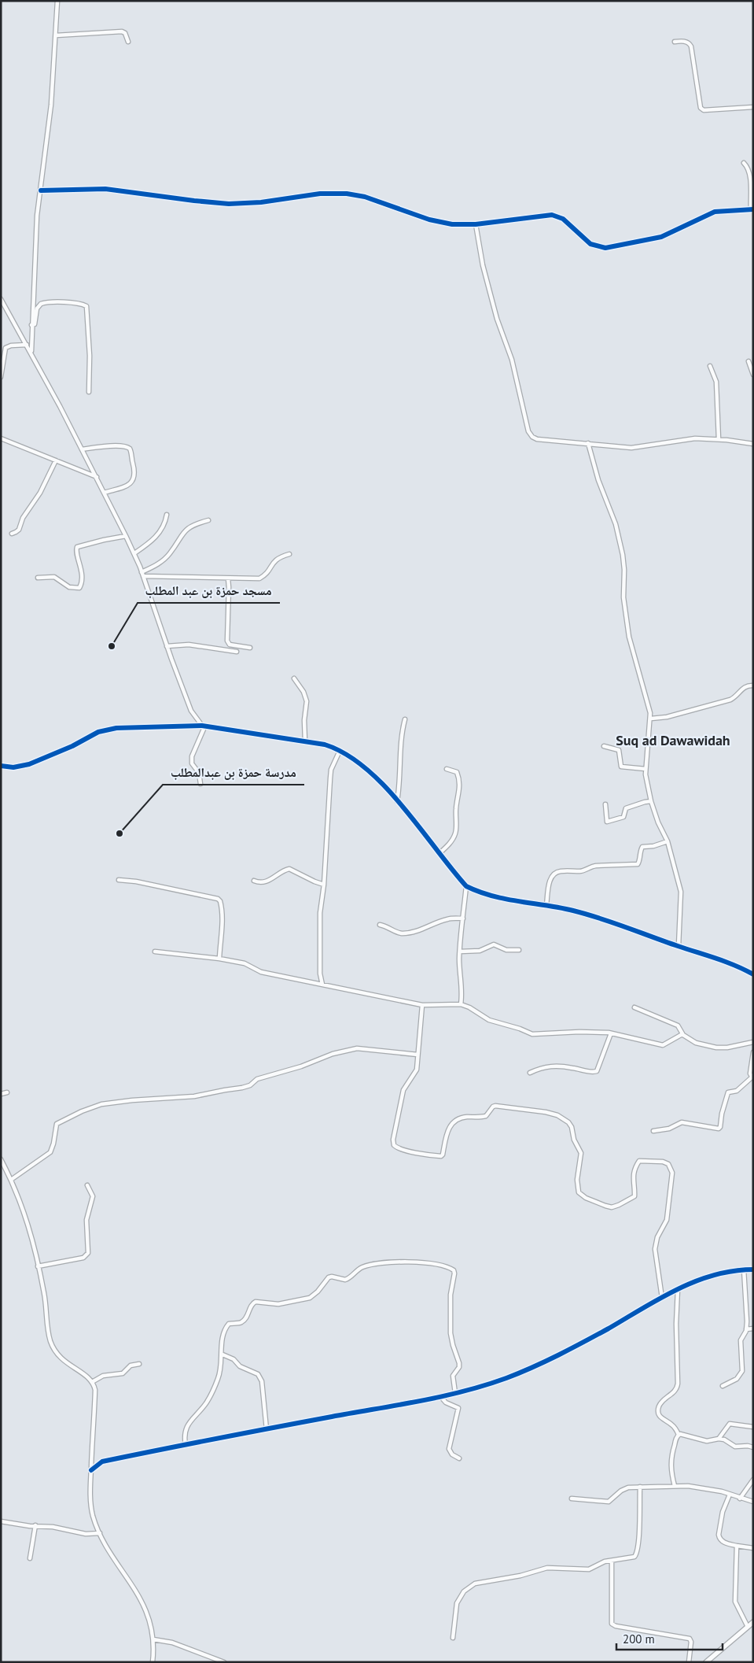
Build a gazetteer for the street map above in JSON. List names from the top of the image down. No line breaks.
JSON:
{"districts":["Suq ad Dawawidah"],"places":["مسجد حمزة بن عبد المطلب","مدرسة حمزة بن عبدالمطلب"],"scale_bar":"200 m"}
